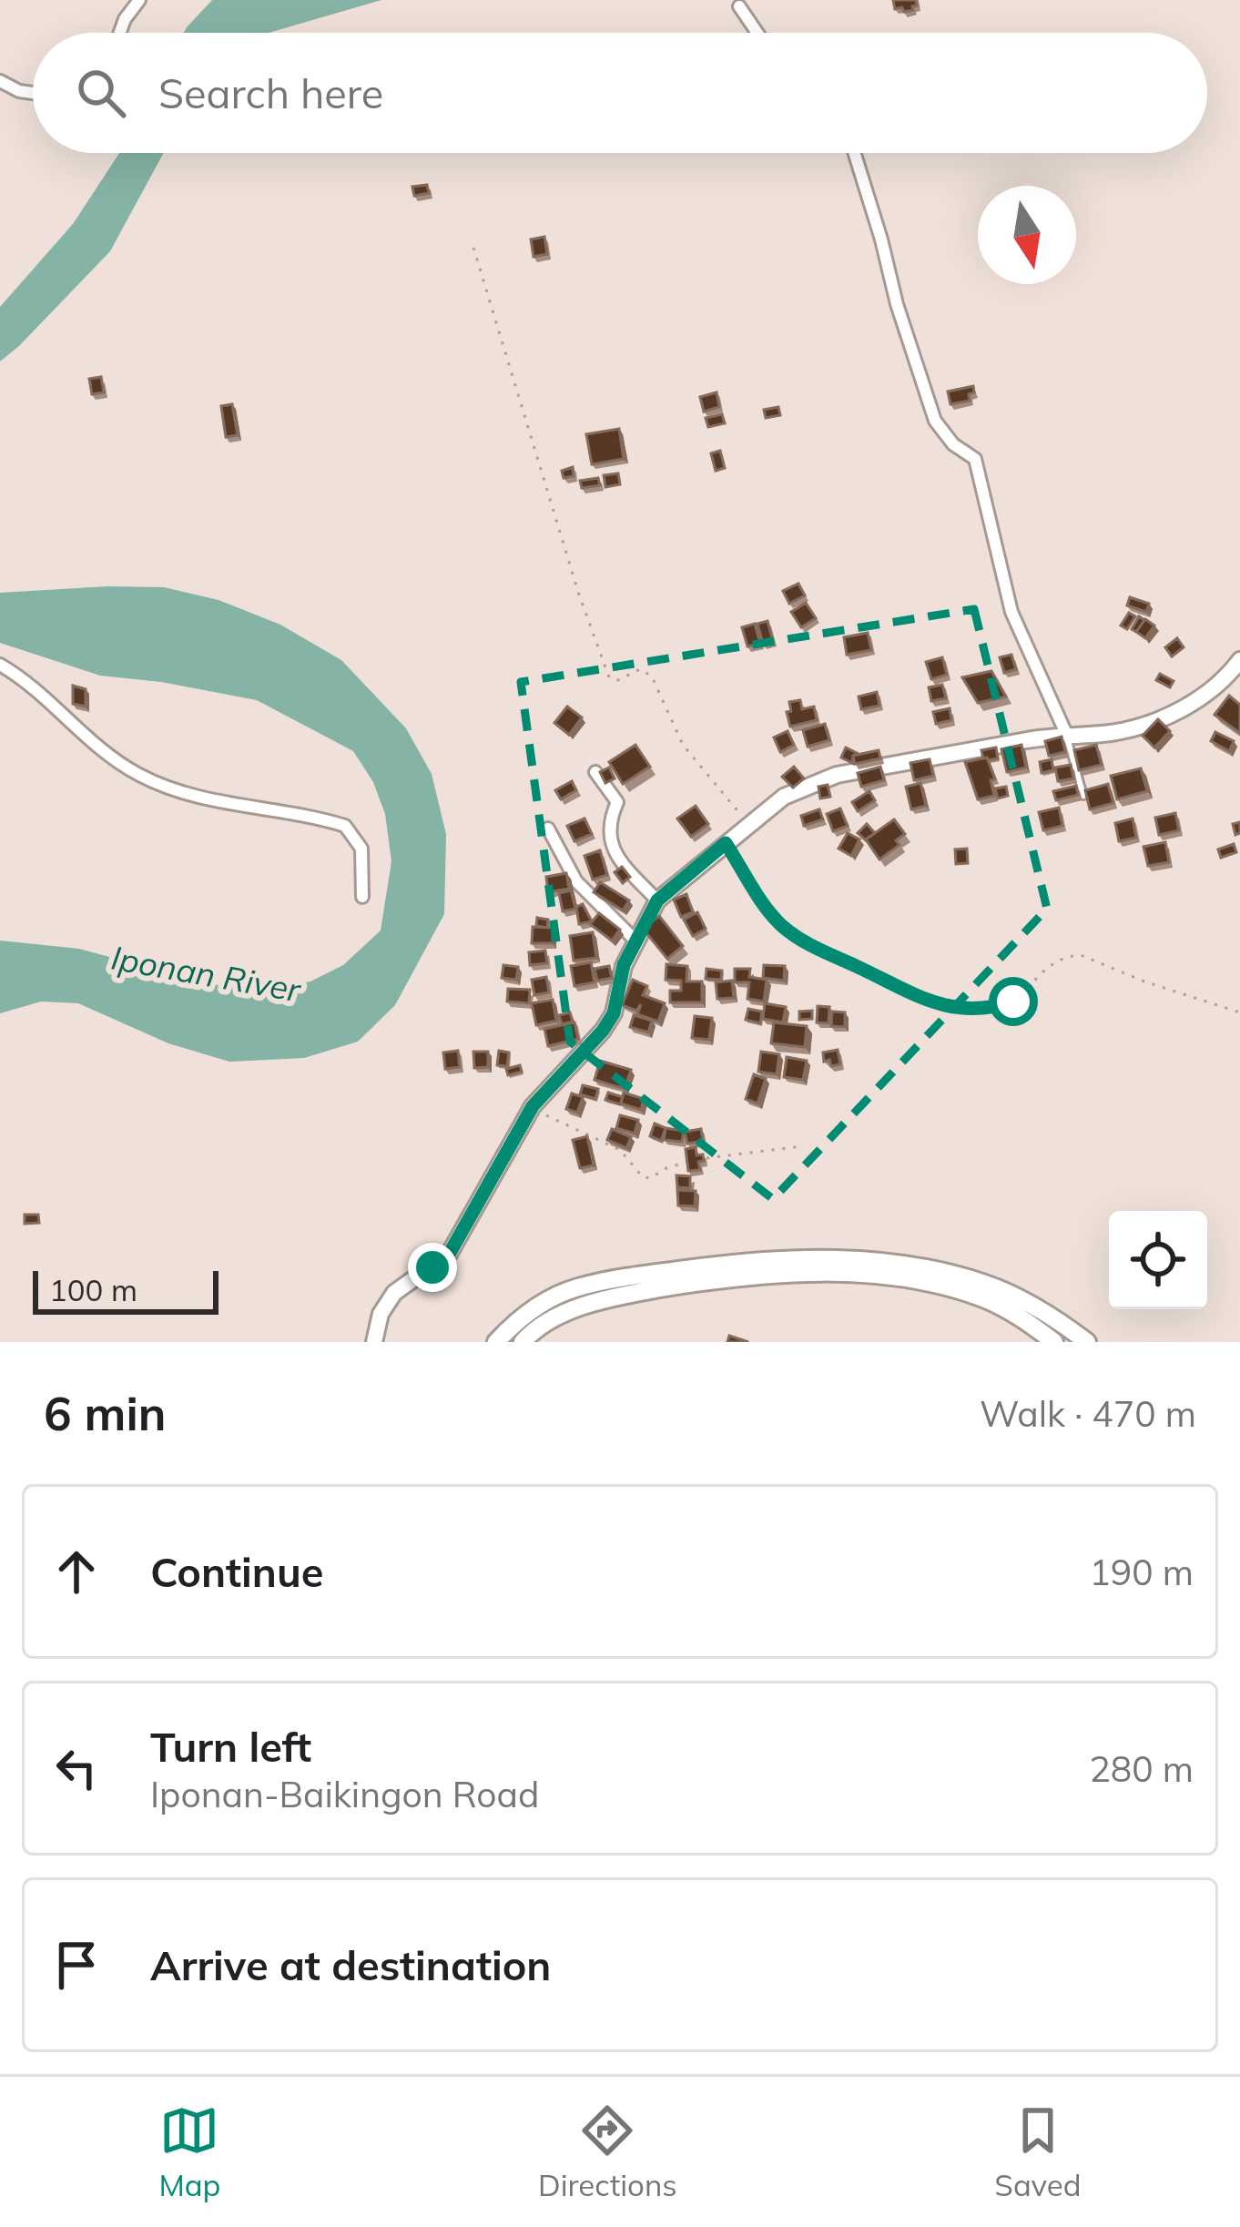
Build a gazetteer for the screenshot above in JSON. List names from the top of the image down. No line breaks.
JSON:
{"water":["Iponan River"],"scale_bar":"100 m","north":"bottom","page":{"search":"Search here","scale":"100 m","heading":["6 min","Walk · 470 m"],"list":[["Continue","190 m"],["Turn left","Iponan-Baikingon Road","280 m"],"Arrive at destination"],"nav":["Map","Directions","Saved"]}}
